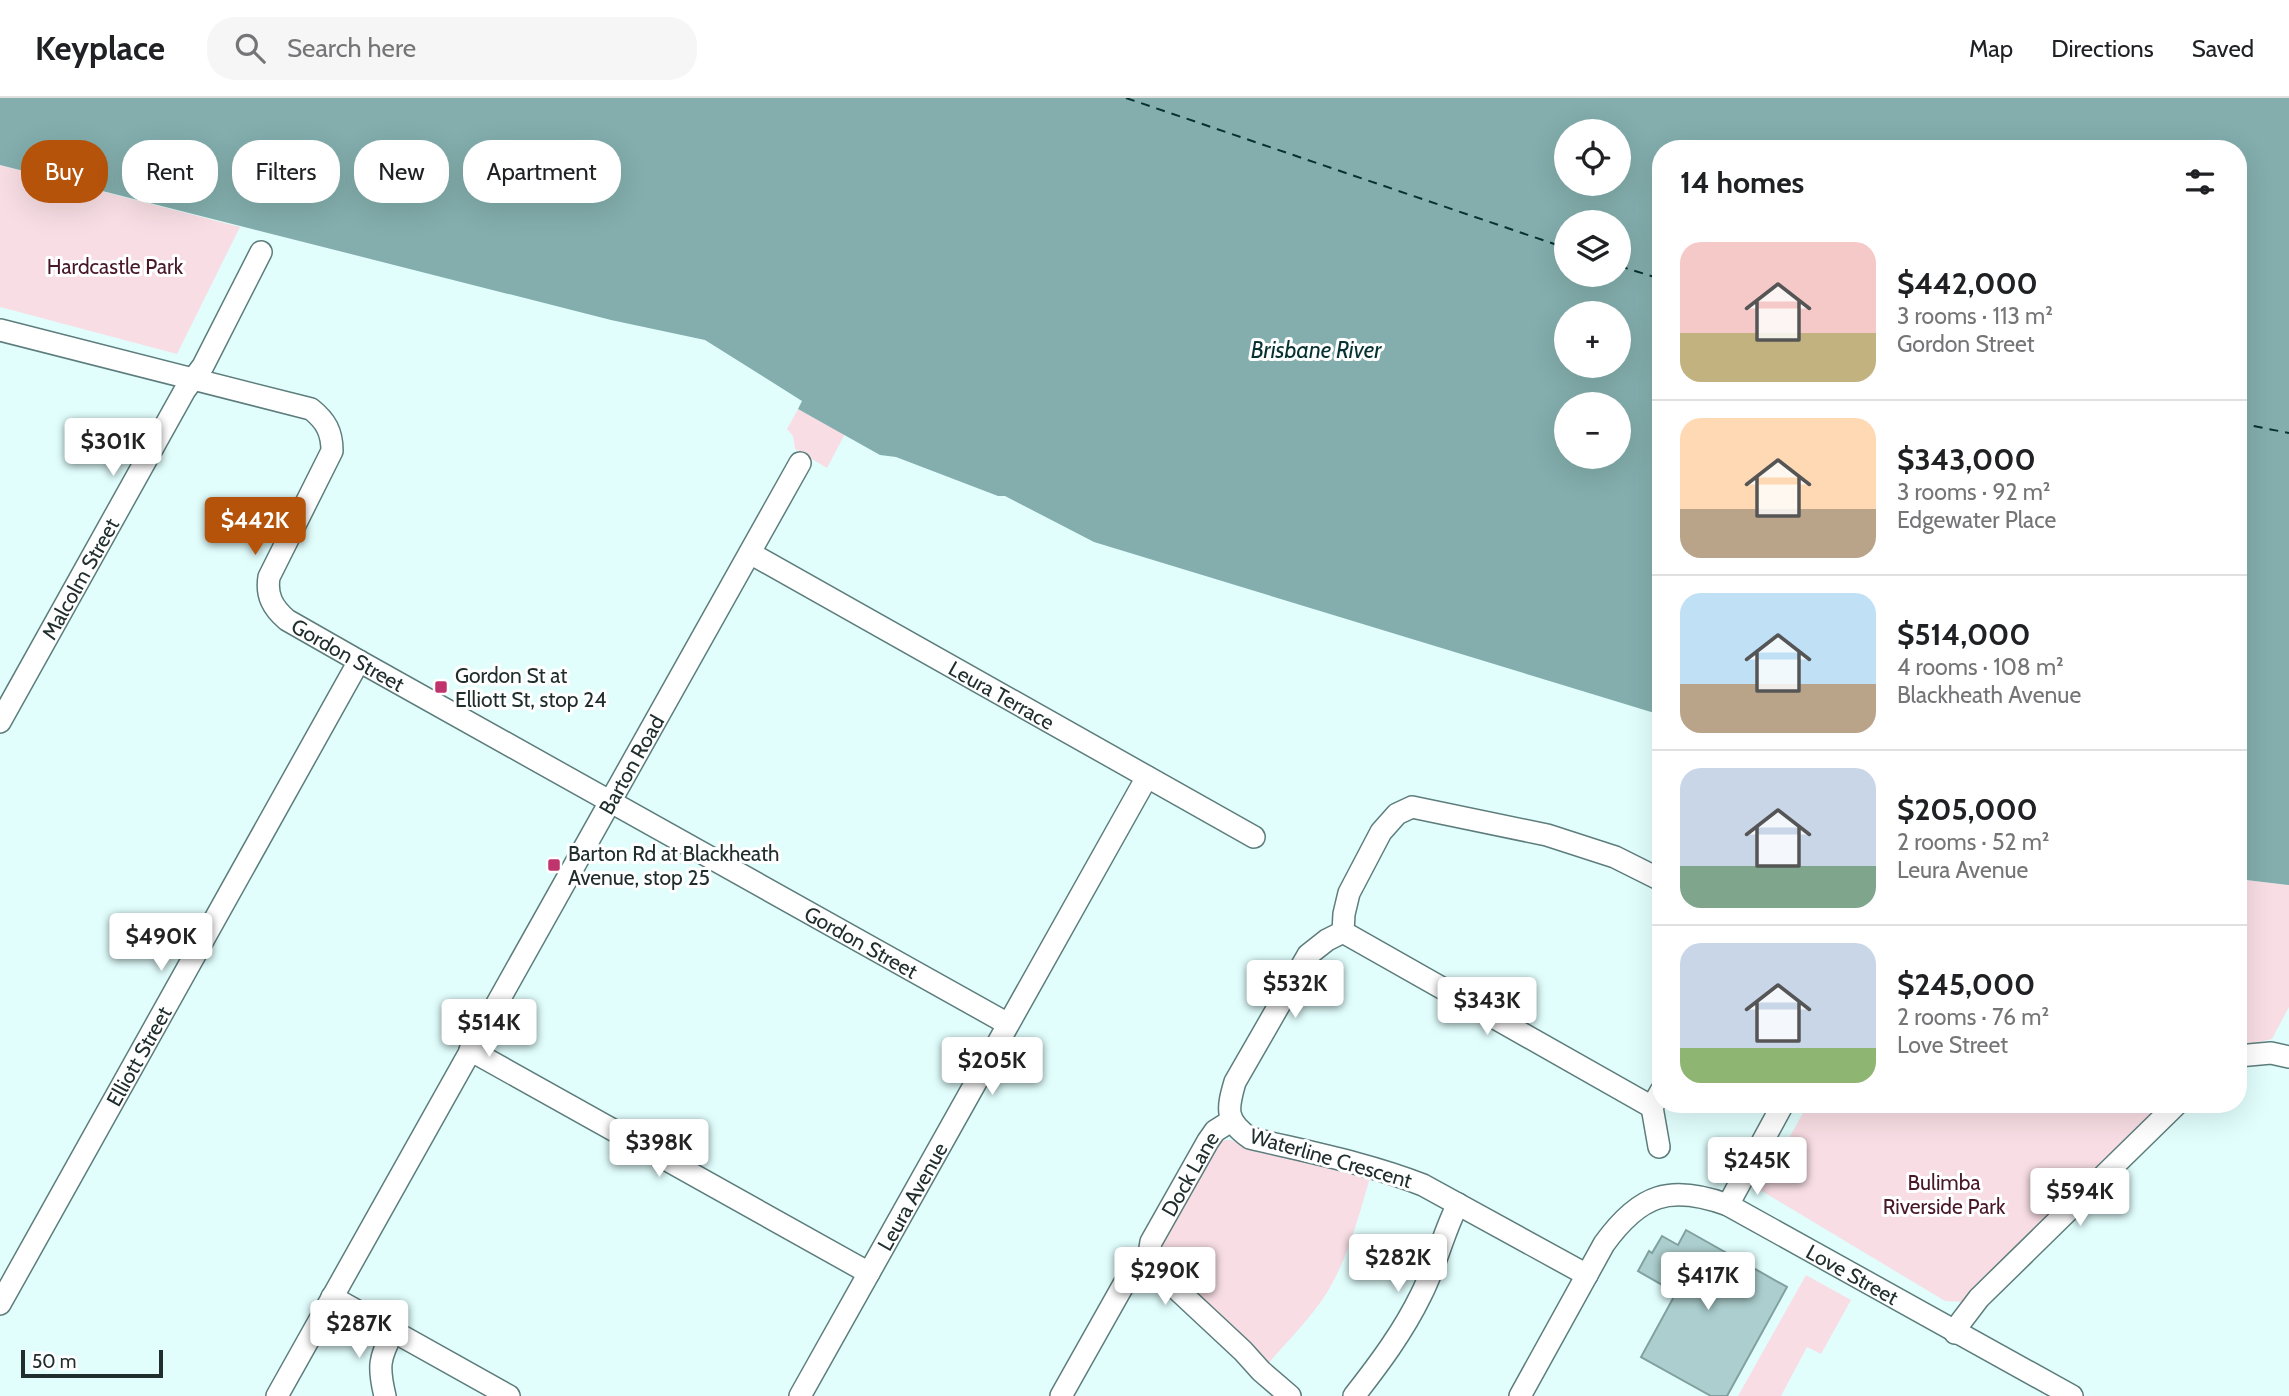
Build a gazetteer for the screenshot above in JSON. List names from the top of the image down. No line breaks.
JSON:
{"streets":{"street":["Malcolm Street","Gordon Street","Leura Terrace","Barton Road","Elliott Street","Waterline Crescent","Dock Lane","Leura Avenue","Love Street"]},"crossings":[["Malcolm Street","Gordon Street"],["Gordon Street","Barton Road"],["Gordon Street","Elliott Street"],["Gordon Street","Leura Avenue"],["Leura Terrace","Barton Road"],["Leura Terrace","Leura Avenue"],["Waterline Crescent","Dock Lane"],["Waterline Crescent","Love Street"]],"water":["Brisbane River"],"parks":["Hardcastle Park","Bulimba Riverside Park"],"places":{"transit":["Gordon St at Elliott St, stop 24","Barton Rd at Blackheath Avenue, stop 25"]},"scale_bar":"50 m","page":{"header":"Keyplace","search":"Search here","nav":["Map","Directions","Saved"],"map_buttons":["+","−"],"chip":["Buy","Rent","Filters","New","Apartment"],"heading":"14 homes","list":[{"name":"$442,000","note":"3 rooms · 113 m² · Gordon Street"},{"name":"$343,000","note":"3 rooms · 92 m² · Edgewater Place"},{"name":"$514,000","note":"4 rooms · 108 m² · Blackheath Avenue"},{"name":"$205,000","note":"2 rooms · 52 m² · Leura Avenue"},{"name":"$245,000","note":"2 rooms · 76 m² · Love Street"}],"price":["$301K","$442K","$490K","$532K","$343K","$514K","$205K","$398K","$245K","$594K","$282K","$290K","$417K","$287K"],"scale":"50 m"}}
